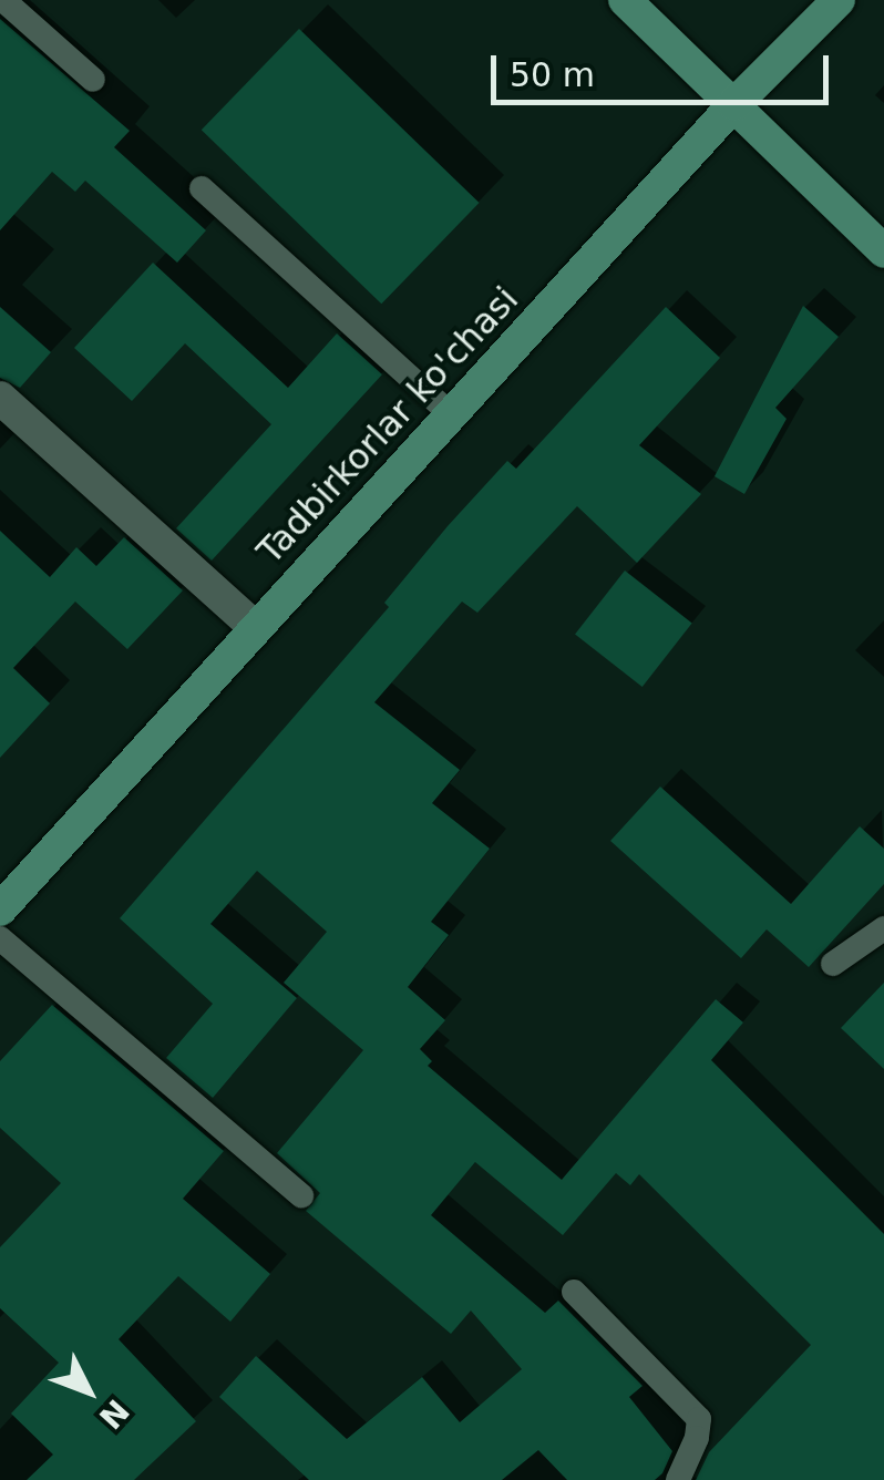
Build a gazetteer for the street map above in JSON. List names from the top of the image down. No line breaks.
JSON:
{"streets":{"main road":["Tadbirkorlar ko'chasi"]},"scale_bar":"50 m","north":"bottom right"}
